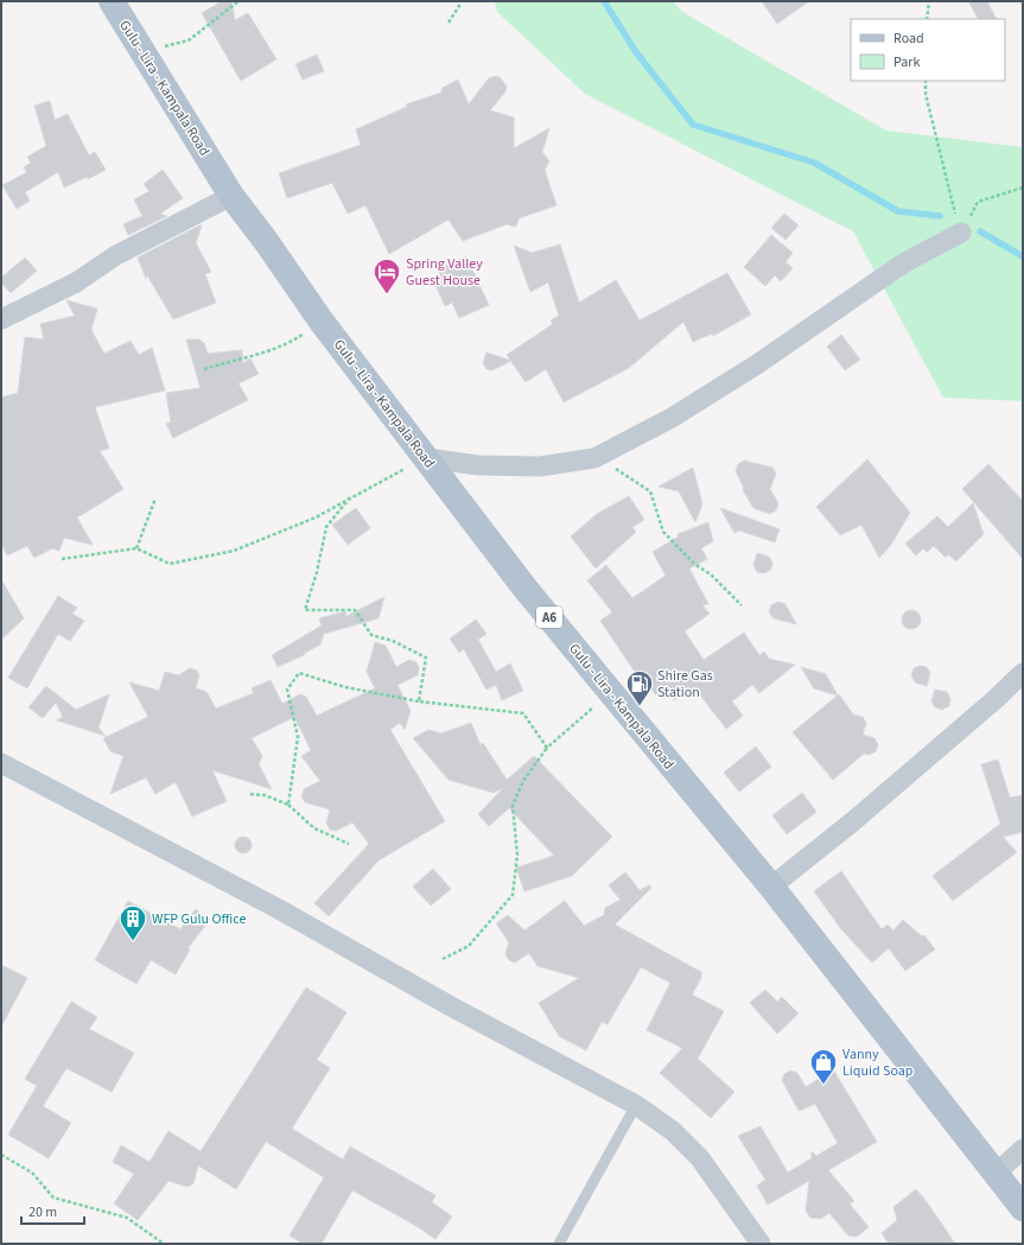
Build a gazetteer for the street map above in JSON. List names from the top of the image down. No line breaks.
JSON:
{"streets":{"main road":["Gulu - Lira - Kampala Road","A6"]},"places":{"hotel":["Spring Valley Guest House"],"fuel station":["Shire Gas Station"],"building":["WFP Gulu Office"],"shop":["Vanny Liquid Soap"]},"legend":["Road","Park"],"scale_bar":"20 m"}
